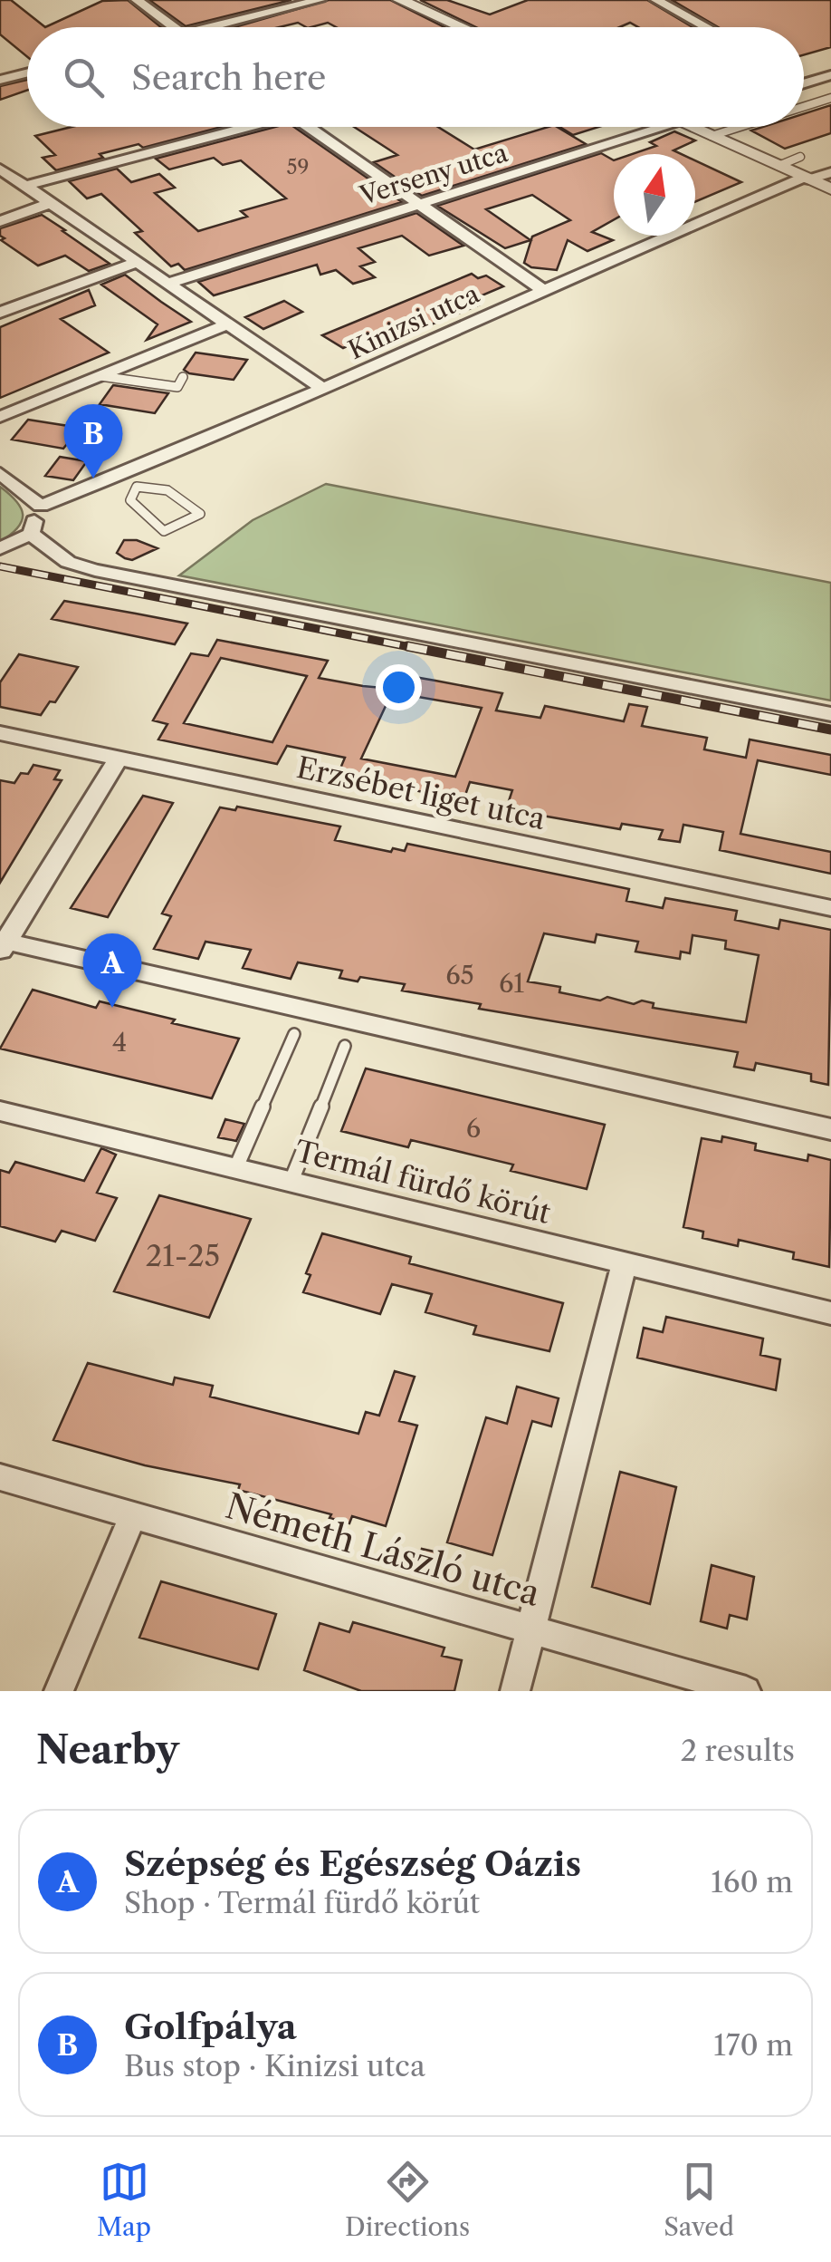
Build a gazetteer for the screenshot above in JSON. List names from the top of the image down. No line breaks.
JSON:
{"streets":{"street":["Verseny utca","Kinizsi utca","Erzsébet liget utca","Termál fürdő körút","Németh László utca"]},"house_numbers":["59","65","61","4","6","21-25"],"north":"top","page":{"search":"Search here","pins":["B","A"],"heading":["Nearby","2 results"],"list":[{"mark":"A","name":"Szépség és Egészség Oázis","note":"Shop · Termál fürdő körút","value":"160 m"},{"mark":"B","name":"Golfpálya","note":"Bus stop · Kinizsi utca","value":"170 m"}],"nav":["Map","Directions","Saved"]}}
